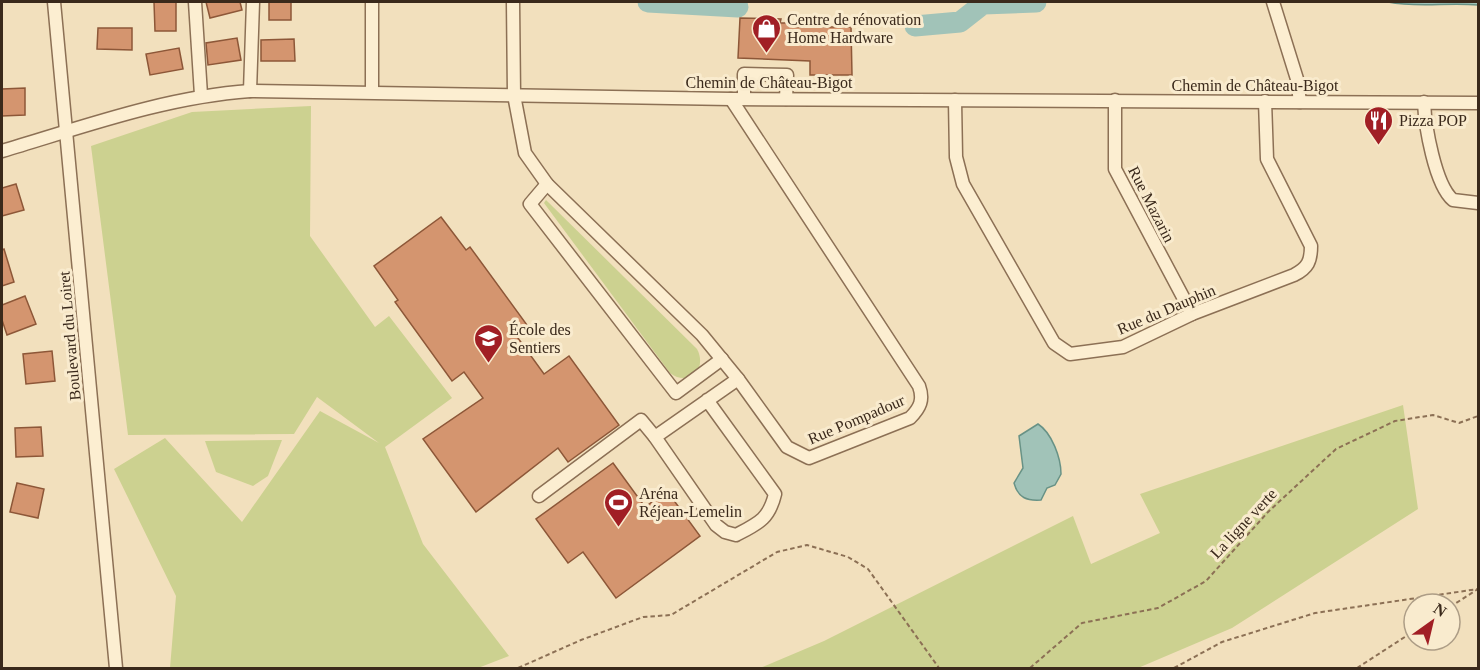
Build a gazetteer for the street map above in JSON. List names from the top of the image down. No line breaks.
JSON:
{"streets":{"street":["Chemin de Château-Bigot","Rue Mazarin","Rue du Dauphin","Boulevard du Loiret","Rue Pompadour"],"path":["La ligne verte"]},"crossings":[["Chemin de Château-Bigot","Rue Mazarin"],["Chemin de Château-Bigot","Rue du Dauphin"],["Chemin de Château-Bigot","Boulevard du Loiret"],["Chemin de Château-Bigot","Rue Pompadour"],["Rue Mazarin","Rue du Dauphin"]],"places":{"shop":["Centre de rénovation Home Hardware"],"restaurant":["Pizza POP"],"school or university":["École des Sentiers"],"sports":["Aréna Réjean‑Lemelin"]},"north":"top right"}
